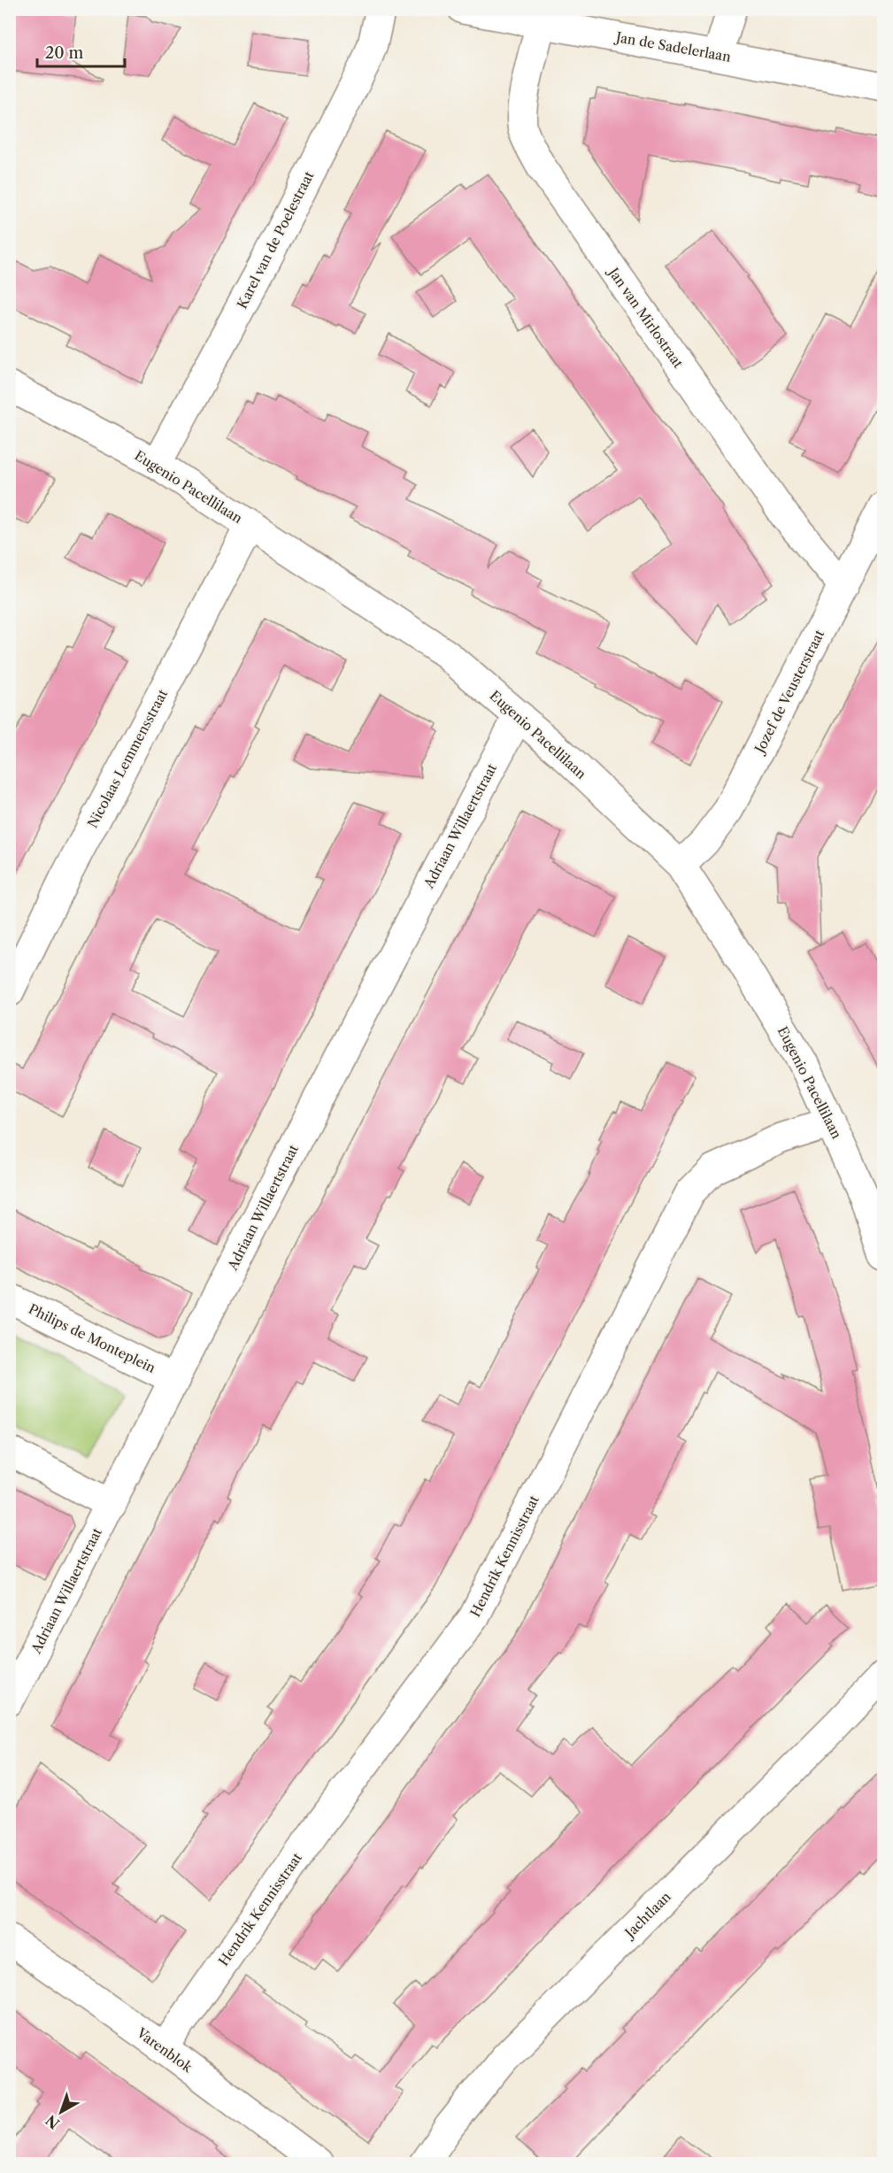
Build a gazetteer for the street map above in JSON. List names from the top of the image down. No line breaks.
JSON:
{"streets":{"street":["Jan de Sadelerlaan","Karel van de Poelestraat","Jan van Mirlostraat","Eugenio Pacellilaan","Jozef de Veusterstraat","Nicolaas Lemmensstraat","Adriaan Willaertstraat","Philips de Monteplein","Hendrik Kennisstraat","Jachtlaan","Varenblok"]},"crossings":[["Jan de Sadelerlaan","Jan van Mirlostraat"],["Karel van de Poelestraat","Eugenio Pacellilaan"],["Jan van Mirlostraat","Jozef de Veusterstraat"],["Eugenio Pacellilaan","Jozef de Veusterstraat"],["Eugenio Pacellilaan","Nicolaas Lemmensstraat"],["Eugenio Pacellilaan","Adriaan Willaertstraat"],["Eugenio Pacellilaan","Hendrik Kennisstraat"],["Adriaan Willaertstraat","Philips de Monteplein"],["Hendrik Kennisstraat","Varenblok"]],"scale_bar":"20 m","north":"bottom left"}
